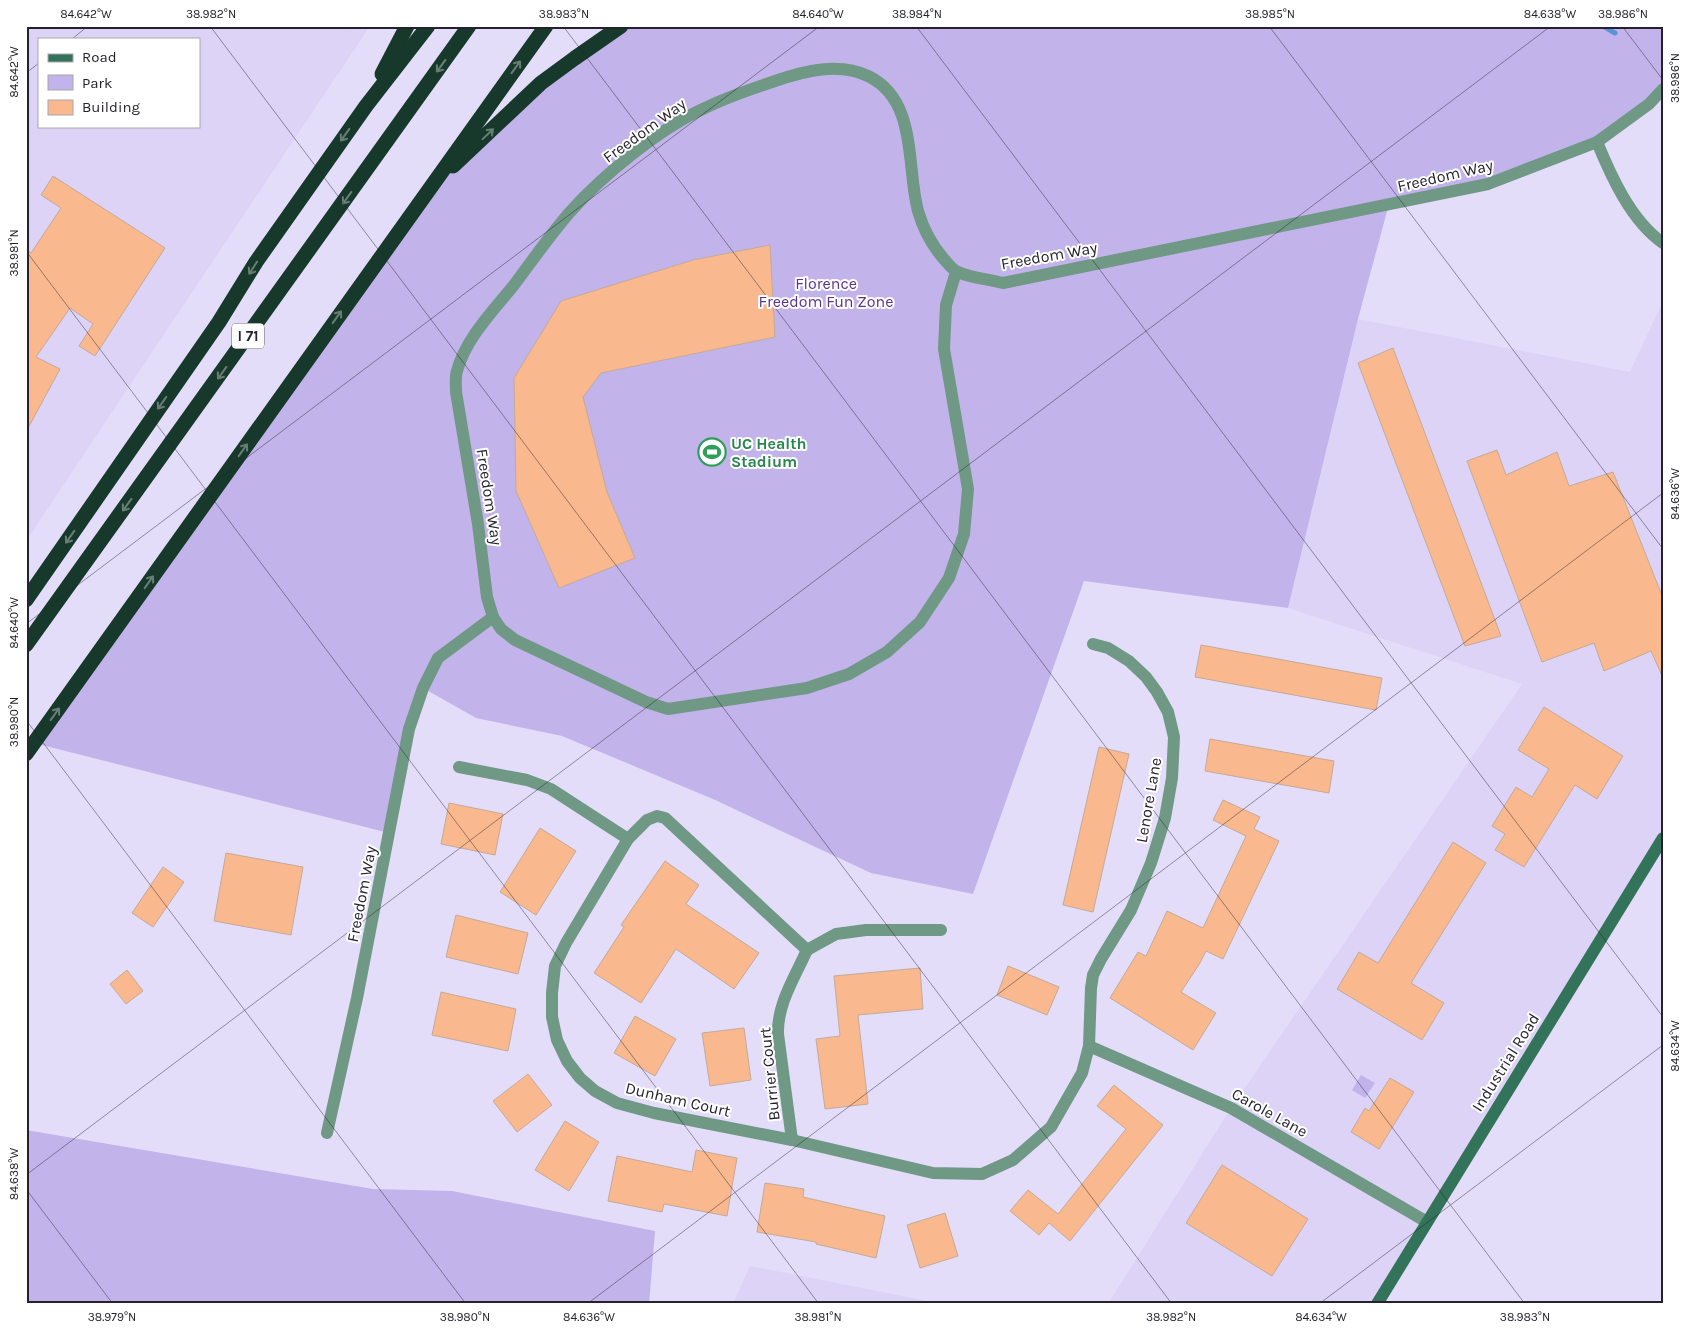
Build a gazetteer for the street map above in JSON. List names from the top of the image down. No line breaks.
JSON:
{"streets":{"highway":["I 71"],"main road":["Industrial Road"],"street":["Freedom Way","Lenore Lane","Burrier Court","Dunham Court","Carole Lane"]},"crossings":[["Lenore Lane","Dunham Court"],["Lenore Lane","Carole Lane"],["Industrial Road","Carole Lane"],["Burrier Court","Dunham Court"],["Dunham Court","Carole Lane"]],"parks":["Florence Freedom Fun Zone"],"places":{"sports":["UC Health Stadium"]},"legend":["Road","Park","Building"],"coordinates":["84.642°W","38.982°N","38.983°N","84.640°W","38.984°N","38.985°N","84.638°W","38.986°N","38.981°N","84.636°W","38.980°N","84.634°W","38.979°N"]}
